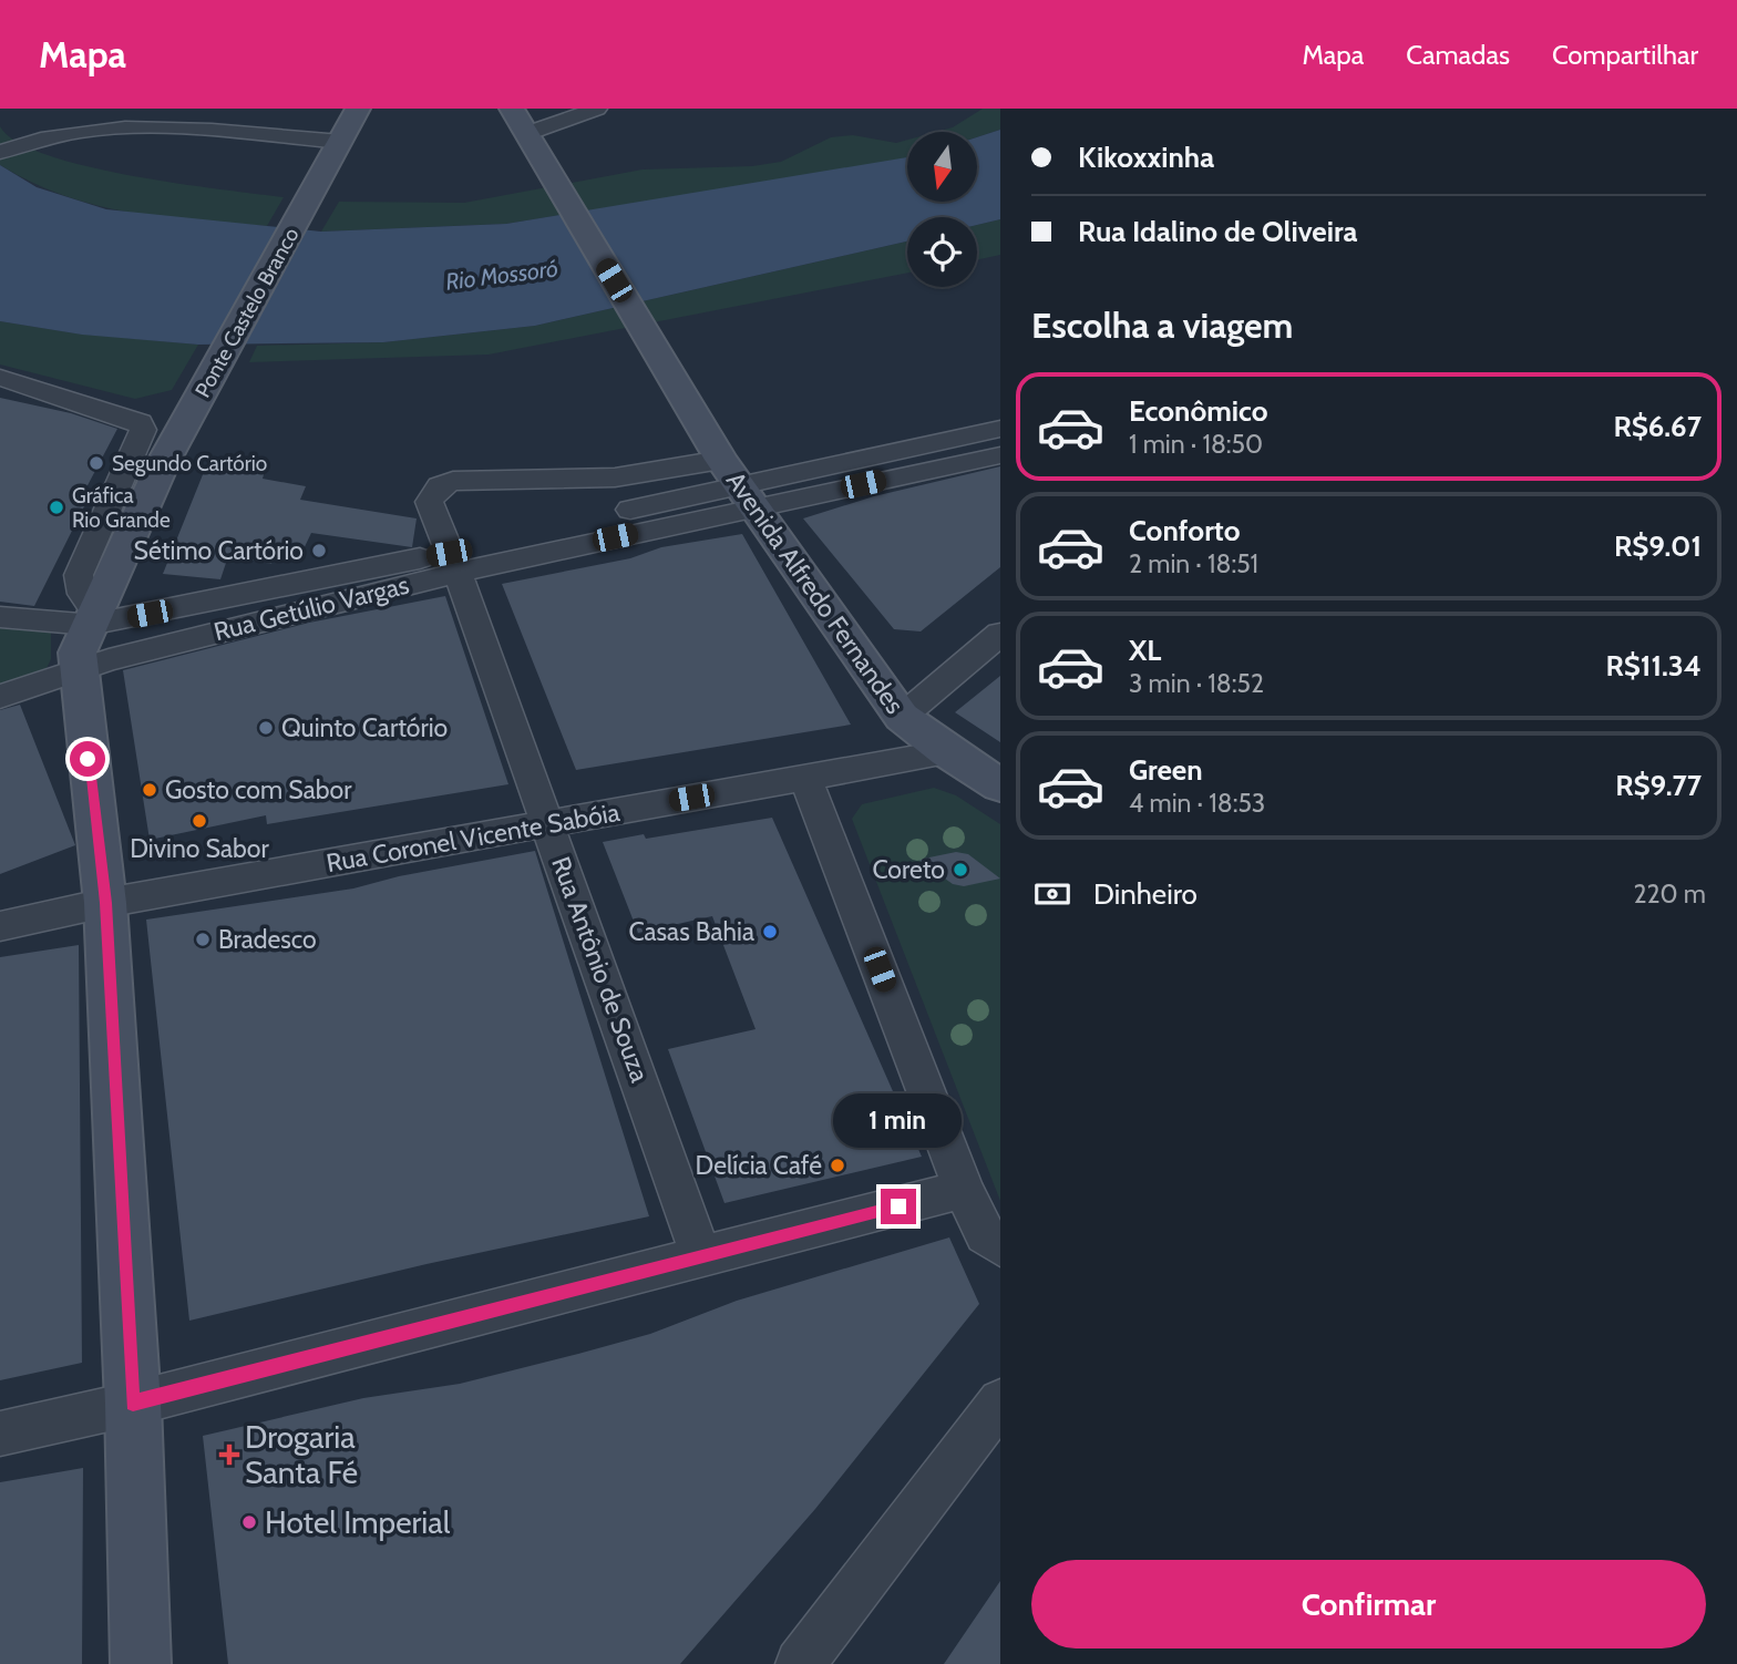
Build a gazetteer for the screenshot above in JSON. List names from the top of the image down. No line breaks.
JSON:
{"streets":{"main road":["Ponte Castelo Branco","Avenida Alfredo Fernandes"],"street":["Rua Getúlio Vargas","Rua Coronel Vicente Sabóia","Rua Antônio de Souza"]},"crossings":[["Ponte Castelo Branco","Rua Getúlio Vargas"],["Avenida Alfredo Fernandes","Rua Getúlio Vargas"],["Avenida Alfredo Fernandes","Rua Coronel Vicente Sabóia"],["Rua Getúlio Vargas","Rua Antônio de Souza"],["Rua Coronel Vicente Sabóia","Rua Antônio de Souza"]],"water":["Rio Mossoró"],"places":{"other":["Segundo Cartório","Gráfica Rio Grande","Sétimo Cartório","Quinto Cartório","Gosto com Sabor","Divino Sabor","Coreto","Casas Bahia","Bradesco","Delícia Café","Hotel Imperial"],"health":["Drogaria Santa Fé"]},"north":"bottom","page":{"header":"Mapa","nav":["Mapa","Camadas","Compartilhar"],"banner":["Kikoxxinha","Rua Idalino de Oliveira"],"heading":"Escolha a viagem","list":[{"name":"Econômico","note":"1 min · 18:50","value":"R$6.67"},{"name":"Conforto","note":"2 min · 18:51","value":"R$9.01"},{"name":"XL","note":"3 min · 18:52","value":"R$11.34"},{"name":"Green","note":"4 min · 18:53","value":"R$9.77"}],"pay":["Dinheiro","220 m"],"bubble":"1 min","buttons":"Confirmar"}}
